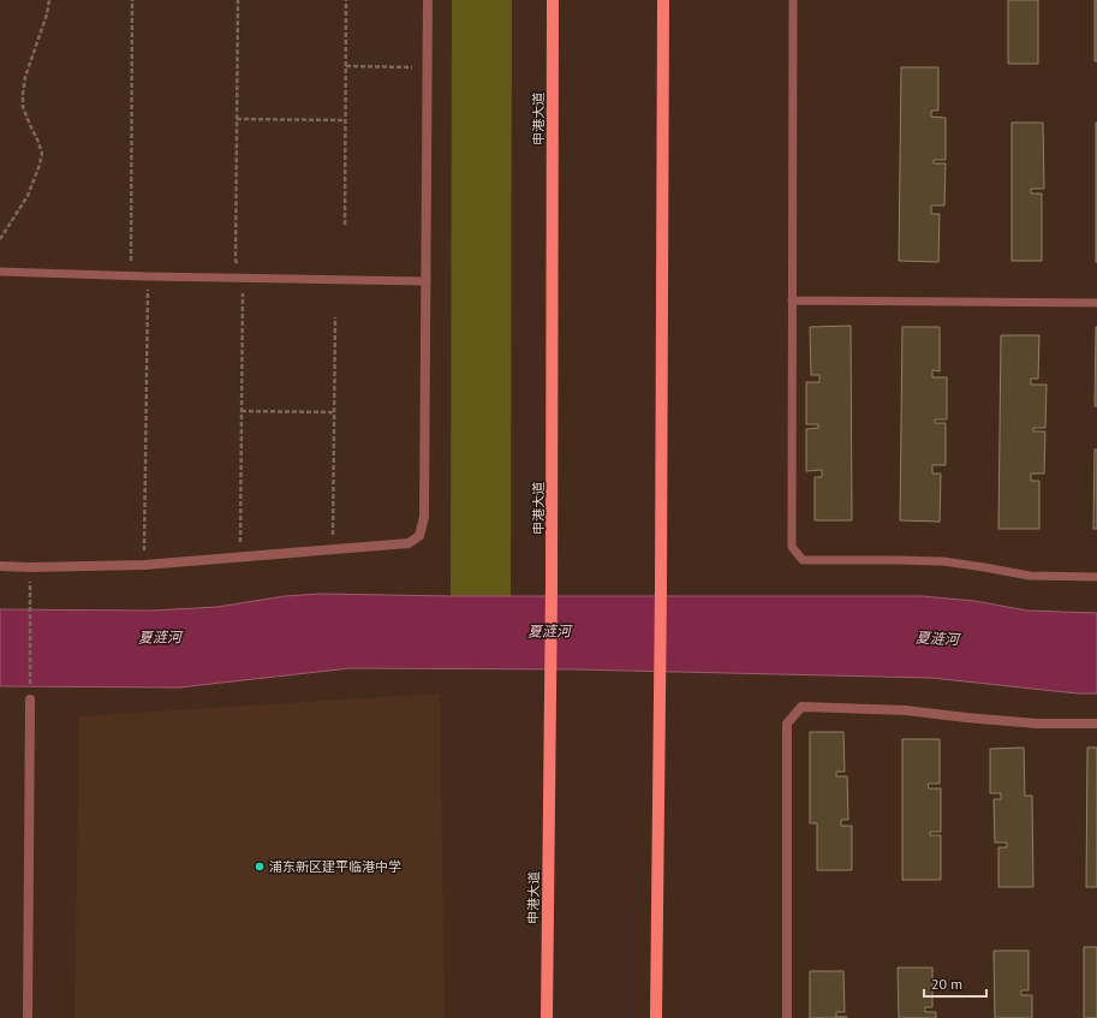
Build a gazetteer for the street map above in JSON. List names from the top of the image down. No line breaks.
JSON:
{"streets":{"main road":["申港大道"]},"water":["夏涟河"],"places":["浦东新区建平临港中学"],"scale_bar":"20 m"}
